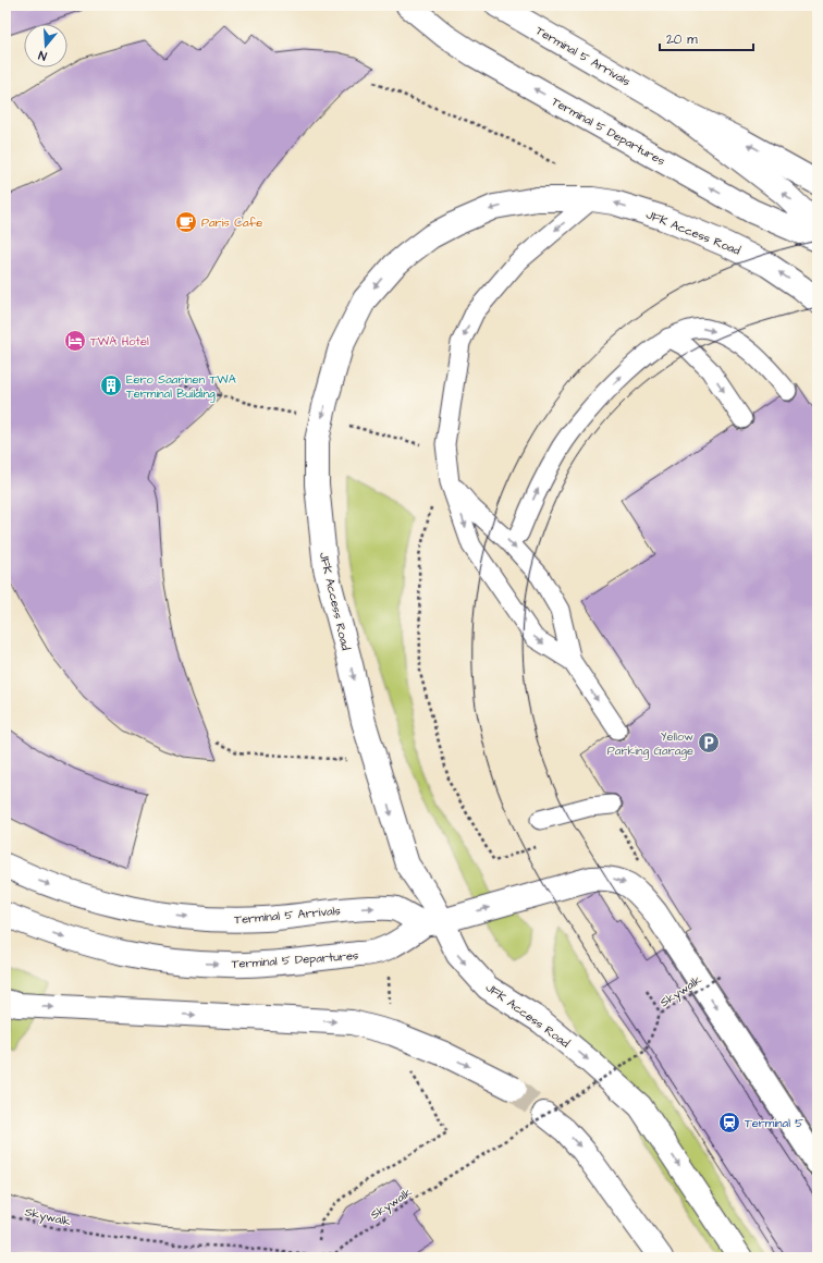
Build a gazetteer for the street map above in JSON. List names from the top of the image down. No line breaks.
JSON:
{"streets":{"street":["Terminal 5 Arrivals","Terminal 5 Departures","JFK Access Road"],"path":["Skywalk"]},"crossings":[["Terminal 5 Arrivals","Terminal 5 Departures"],["Terminal 5 Arrivals","JFK Access Road"],["Terminal 5 Departures","JFK Access Road"]],"places":{"cafe":["Paris Cafe"],"hotel":["TWA Hotel"],"building":["Eero Saarinen TWA Terminal Building"],"parking":["Yellow Parking Garage"],"station":["Terminal 5"]},"scale_bar":"20 m","north":"bottom"}
